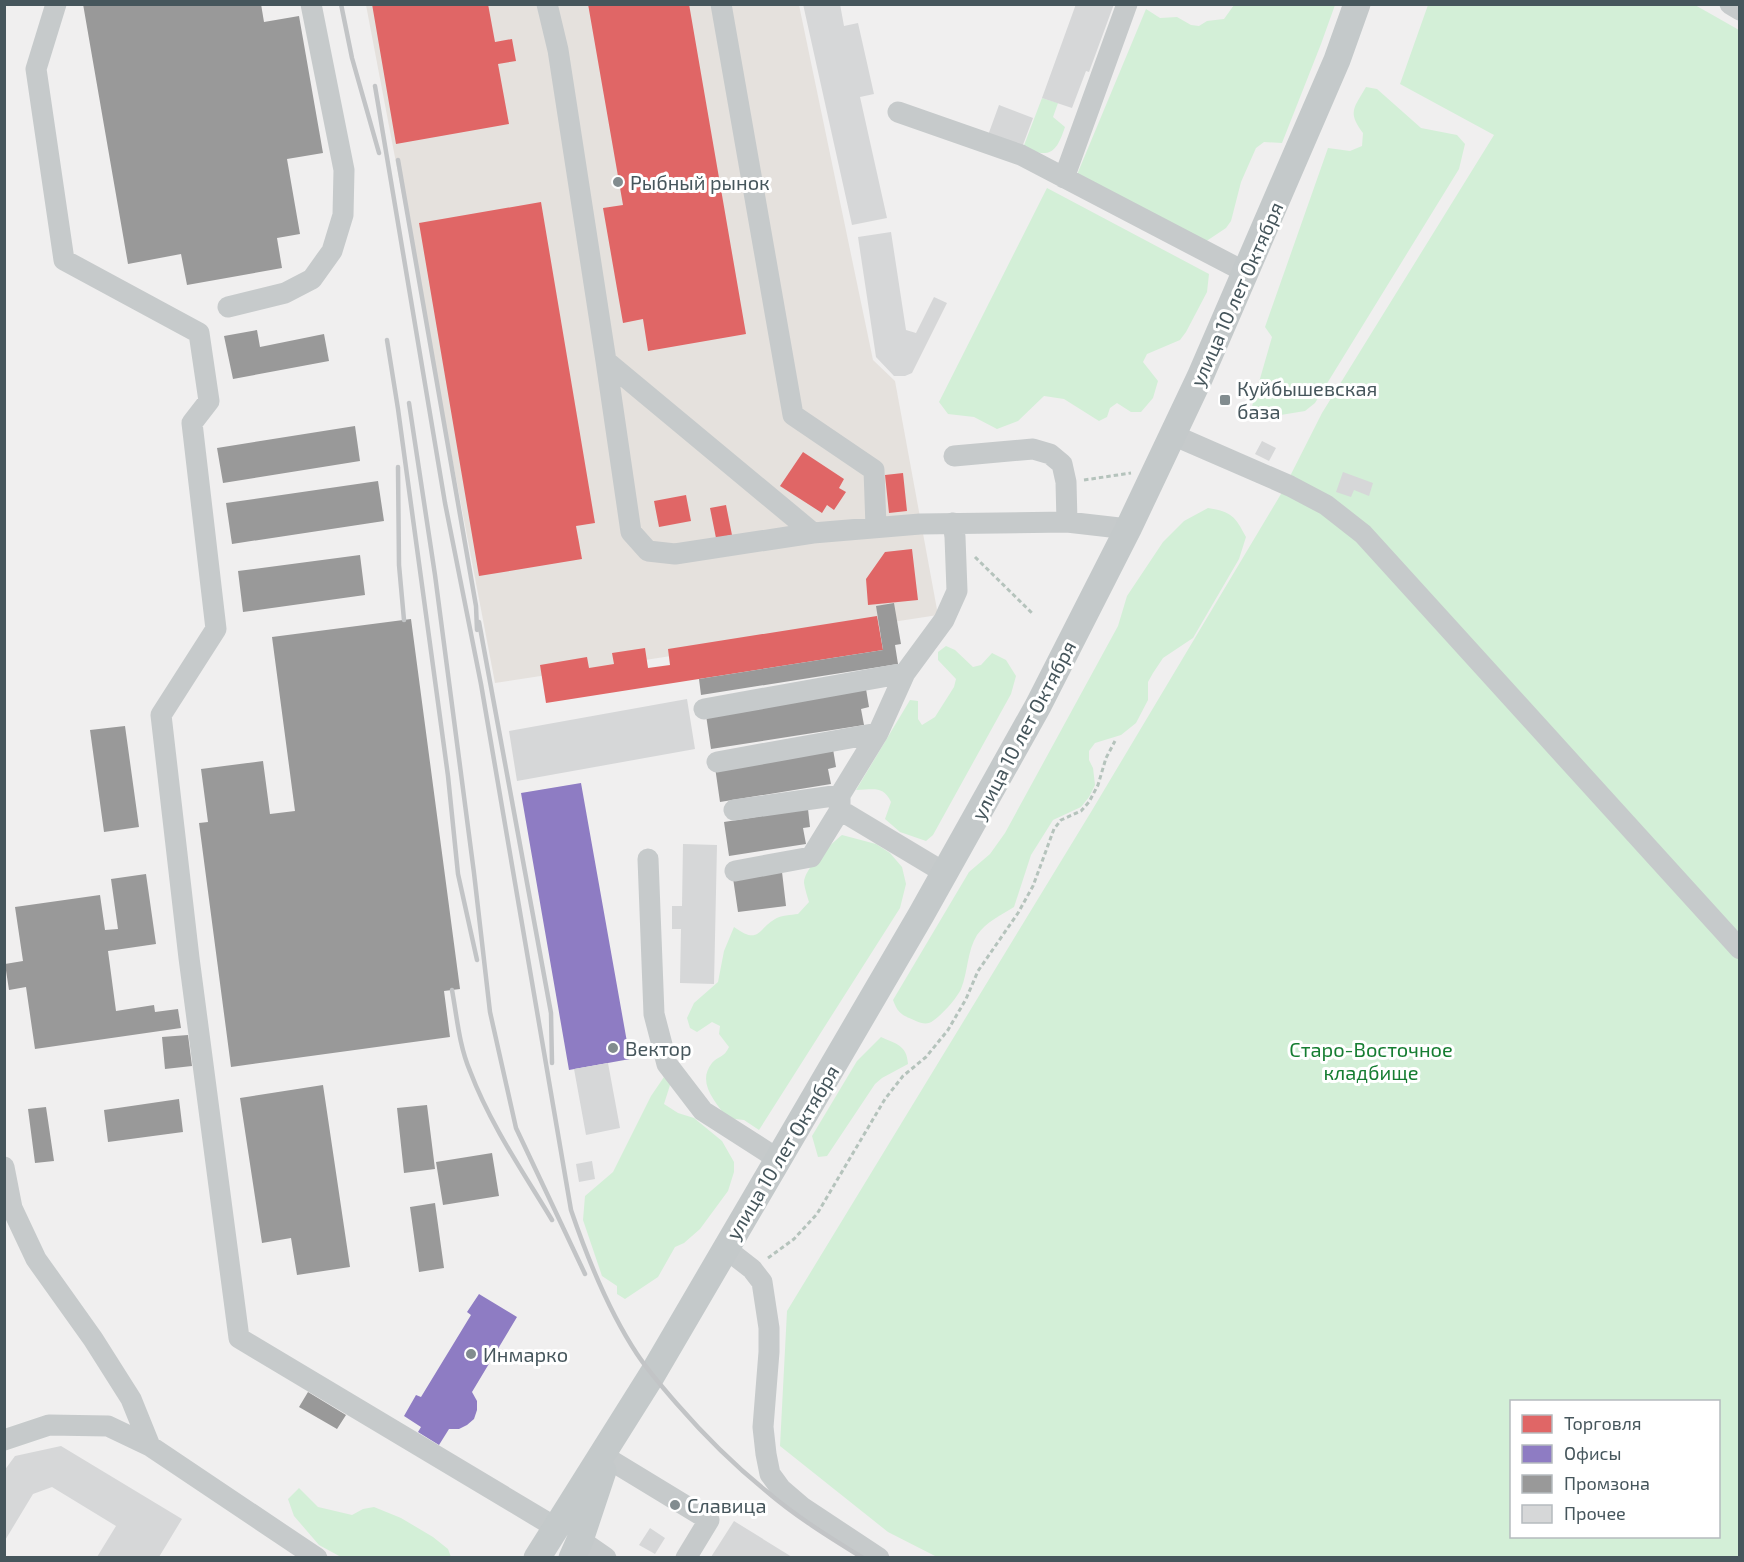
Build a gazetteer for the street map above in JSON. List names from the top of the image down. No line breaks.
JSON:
{"streets":{"main road":["улица 10 лет Октября"]},"parks":["Старо-Восточное кладбище"],"places":{"other":["Рыбный рынок","Вектор","Инмарко","Славица"],"transit":["Куйбышевская база"]},"legend":["Торговля","Офисы","Промзона","Прочее"]}
